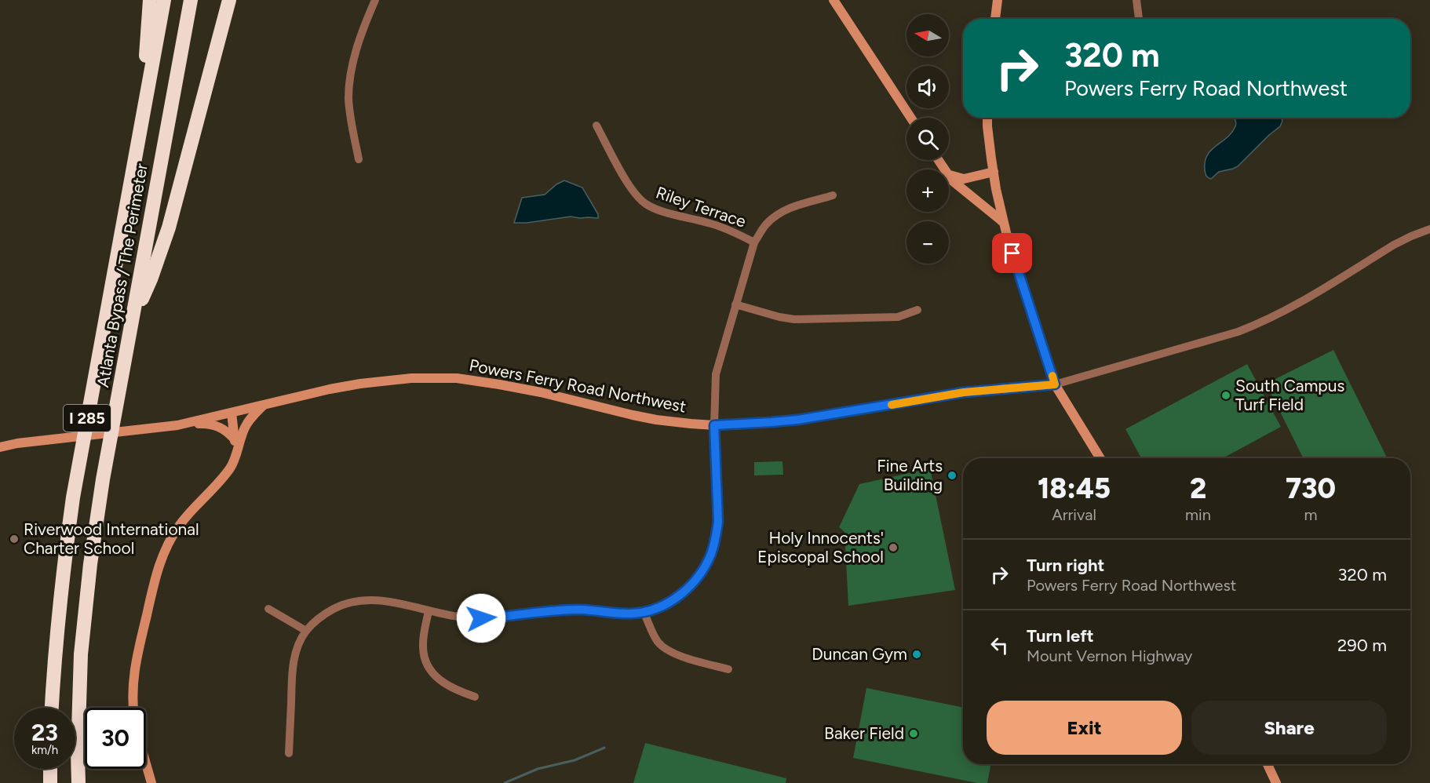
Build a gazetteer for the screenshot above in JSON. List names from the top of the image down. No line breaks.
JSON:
{"streets":{"highway":["Atlanta Bypass / The Perimeter","I 285"],"street":["Riley Terrace","Powers Ferry Road Northwest"]},"places":["South Campus Turf Field","Fine Arts Building","Riverwood International Charter School","Holy Innocents' Episcopal School","Duncan Gym","Baker Field"],"north":"left","page":{"map_buttons":["+","−"],"turn":["320 m","Powers Ferry Road Northwest"],"eta":["18:45","Arrival","2","min","730","m"],"list":[{"name":"Turn right","note":"Powers Ferry Road Northwest","value":"320 m"},{"name":"Turn left","note":"Mount Vernon Highway","value":"290 m"}],"buttons":["Exit","Share"],"speed":"23 km/h","limit":"30"}}
